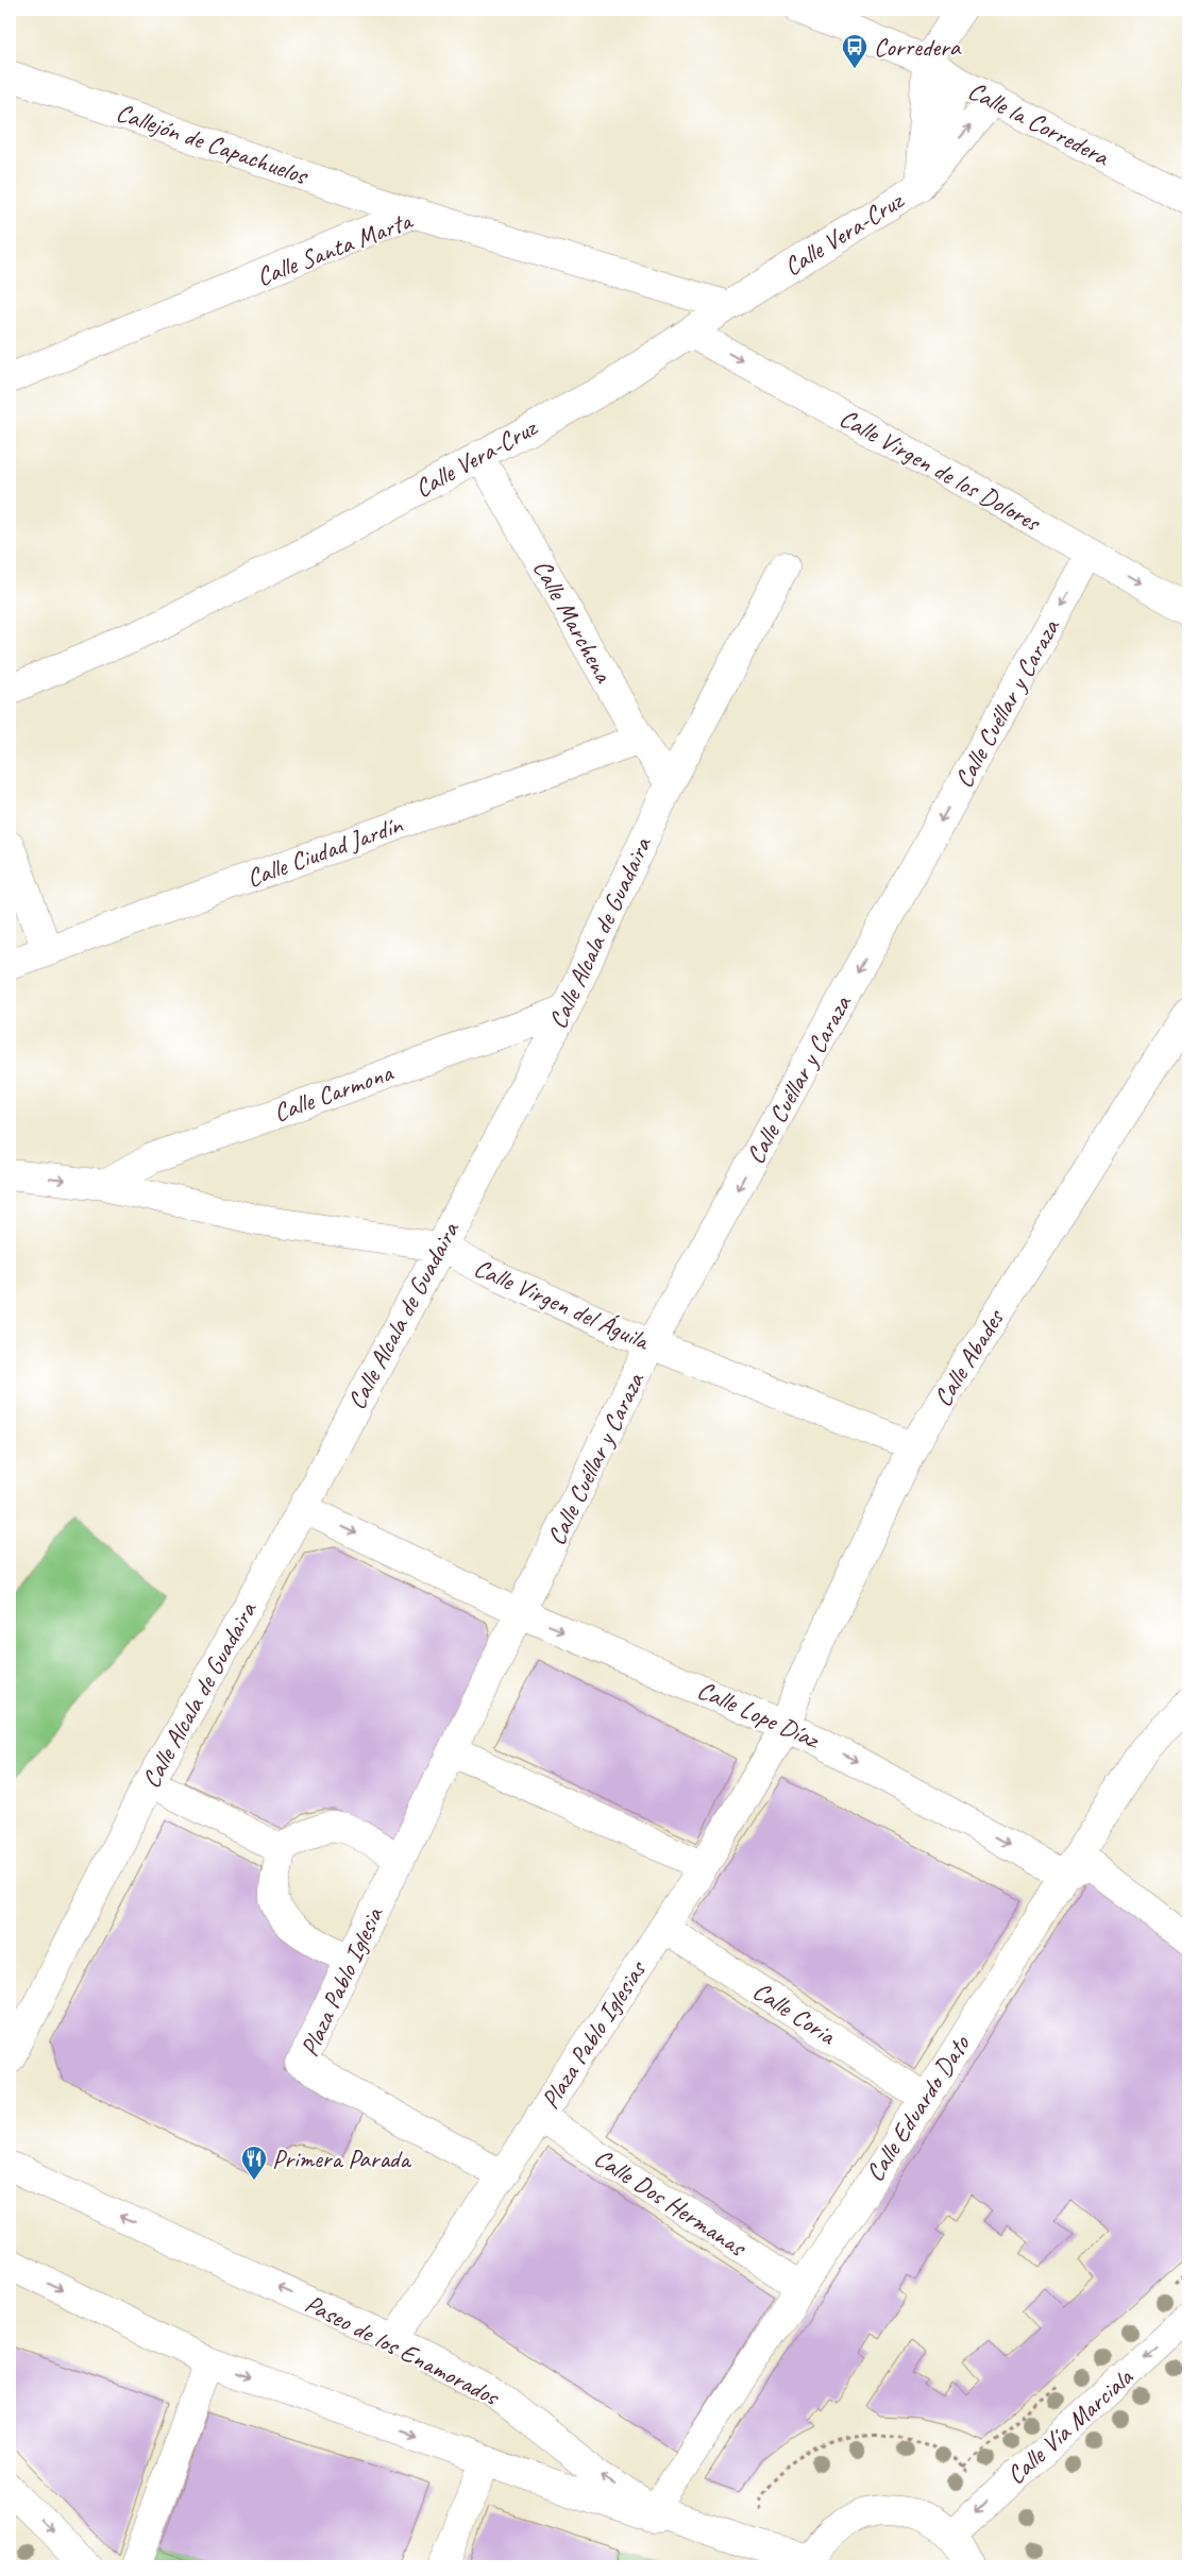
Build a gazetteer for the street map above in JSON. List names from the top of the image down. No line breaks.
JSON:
{"streets":{"street":["Calle la Corredera","Callejón de Capachuelos","Calle Vera-Cruz","Calle Santa Marta","Calle Virgen de los Dolores","Calle Marchena","Calle Cuéllar y Caraza","Calle Ciudad Jardín","Calle Alcala de Guadaira","Calle Carmona","Calle Virgen del Águila","Calle Abades","Calle Lope Díaz","Plaza Pablo Iglesia","Calle Coria","Plaza Pablo Iglesias","Calle Eduardo Dato","Calle Dos Hermanas","Paseo de los Enamorados","Calle Vía Marciala"]},"crossings":[["Calle la Corredera","Calle Vera-Cruz"],["Callejón de Capachuelos","Calle Santa Marta"],["Calle Vera-Cruz","Calle Santa Marta"],["Calle Vera-Cruz","Calle Virgen de los Dolores"],["Calle Vera-Cruz","Calle Marchena"],["Calle Virgen de los Dolores","Calle Cuéllar y Caraza"],["Calle Marchena","Calle Ciudad Jardín"],["Calle Marchena","Calle Alcala de Guadaira"],["Calle Cuéllar y Caraza","Calle Virgen del Águila"],["Calle Cuéllar y Caraza","Calle Lope Díaz"],["Calle Cuéllar y Caraza","Plaza Pablo Iglesia"],["Calle Alcala de Guadaira","Calle Carmona"],["Calle Alcala de Guadaira","Calle Virgen del Águila"],["Calle Alcala de Guadaira","Calle Lope Díaz"],["Calle Carmona","Calle Virgen del Águila"],["Calle Virgen del Águila","Calle Abades"],["Calle Abades","Calle Lope Díaz"],["Calle Abades","Plaza Pablo Iglesias"],["Calle Lope Díaz","Plaza Pablo Iglesia"],["Calle Lope Díaz","Plaza Pablo Iglesias"],["Calle Lope Díaz","Calle Eduardo Dato"],["Plaza Pablo Iglesia","Plaza Pablo Iglesias"],["Calle Coria","Plaza Pablo Iglesias"],["Calle Coria","Calle Eduardo Dato"],["Plaza Pablo Iglesias","Calle Dos Hermanas"],["Plaza Pablo Iglesias","Paseo de los Enamorados"],["Calle Eduardo Dato","Calle Dos Hermanas"],["Calle Eduardo Dato","Paseo de los Enamorados"]],"one_way":["Calle Virgen de los Dolores","Calle Cuéllar y Caraza","Calle Vía Marciala"],"places":{"bus stop":["Corredera"],"restaurant":["Primera Parada"]}}
